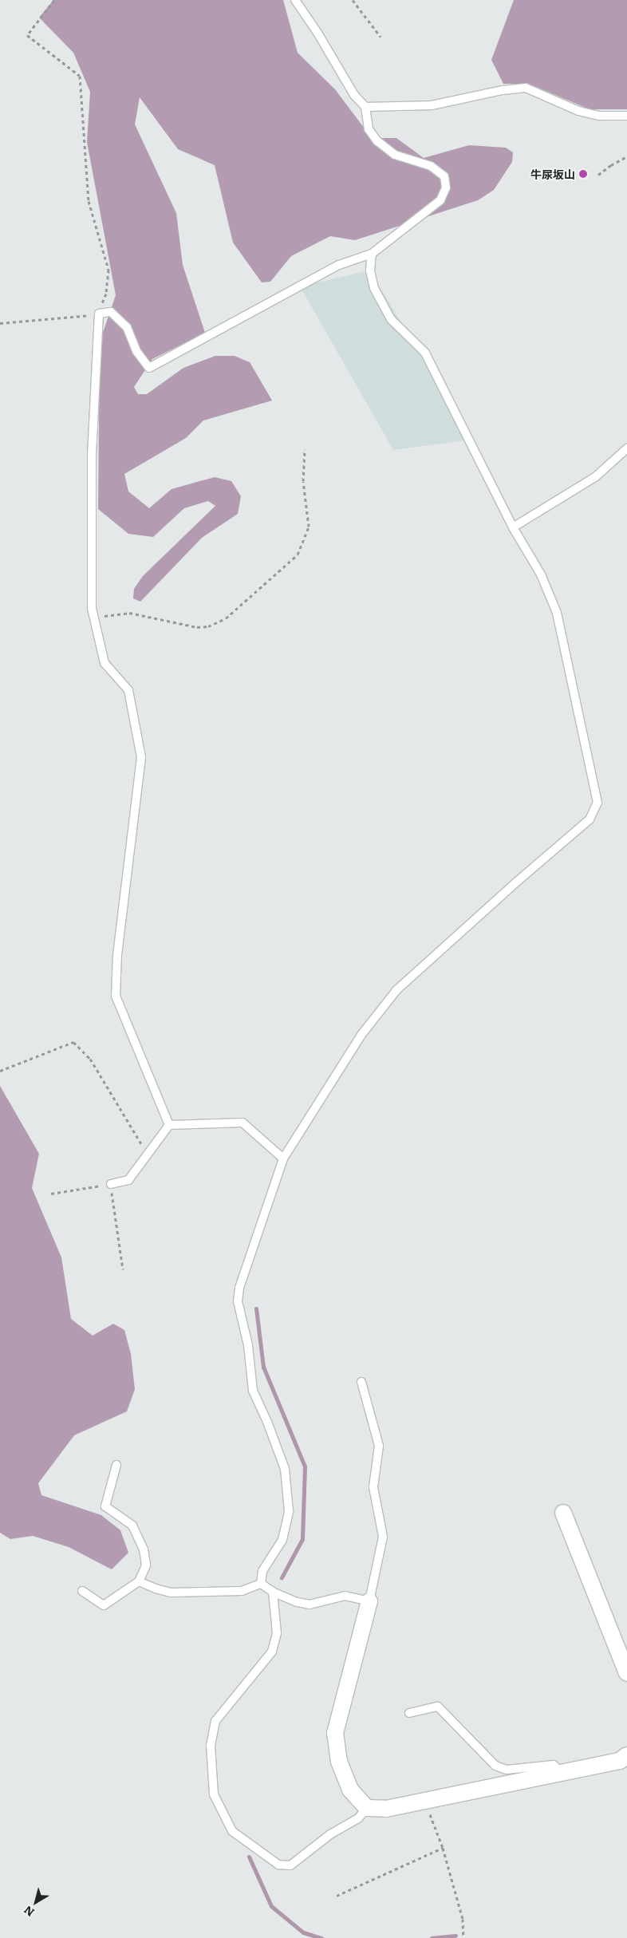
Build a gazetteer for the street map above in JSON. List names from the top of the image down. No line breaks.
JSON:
{"places":["牛尿坂山"],"north":"bottom left"}
